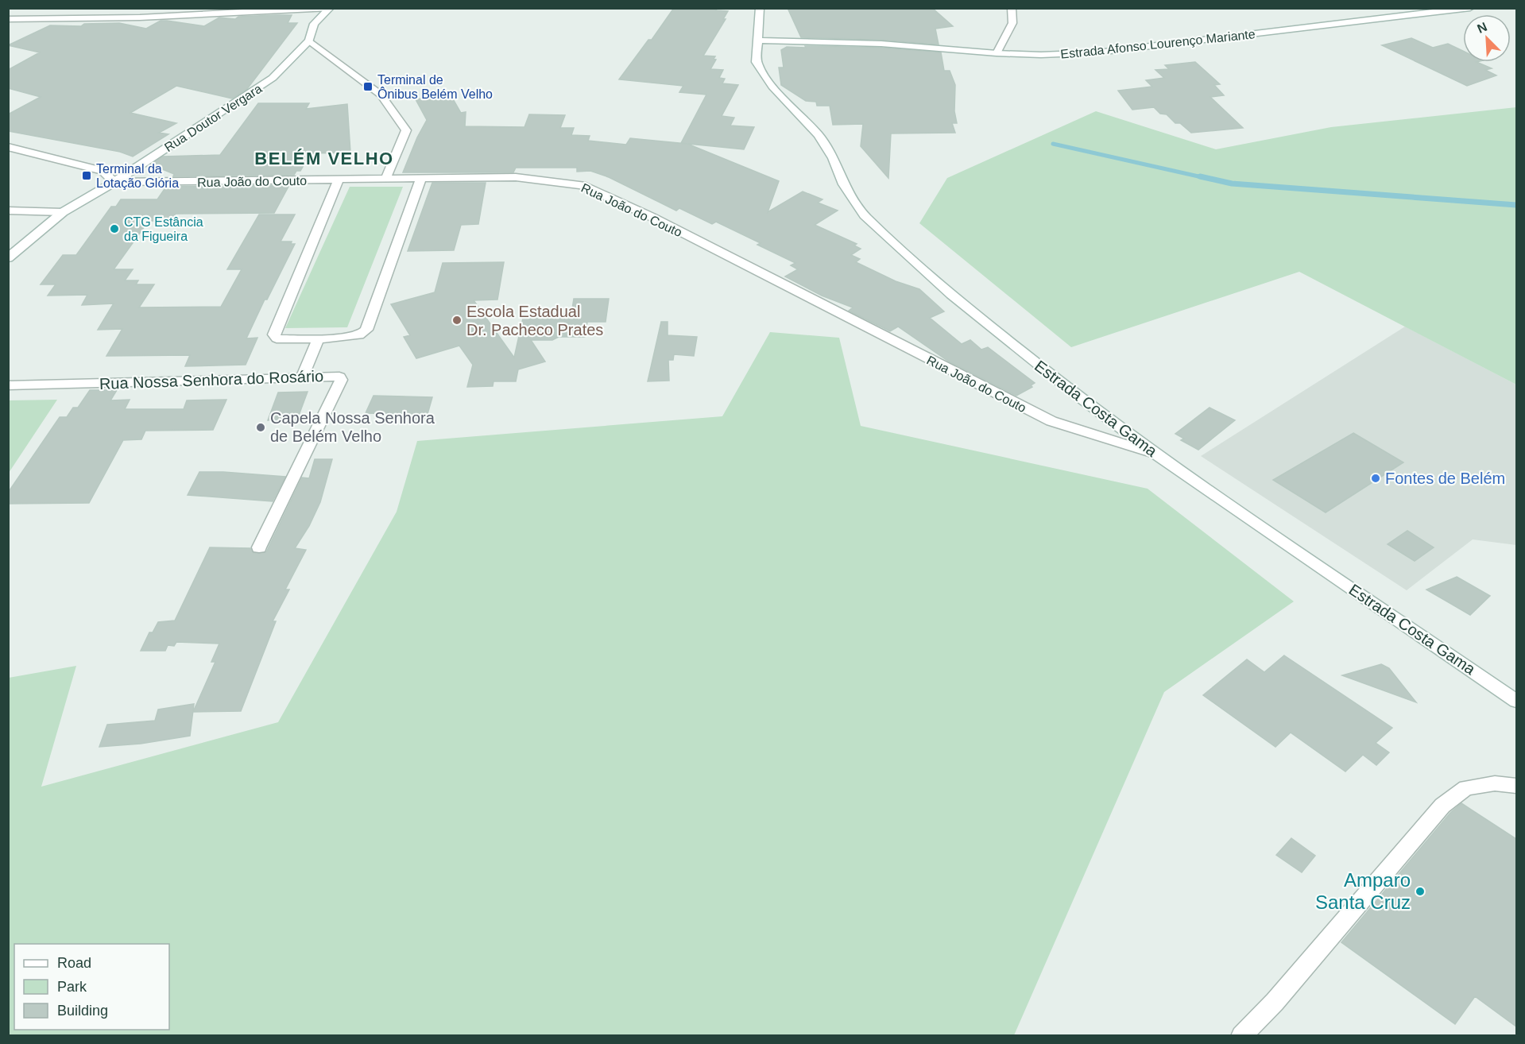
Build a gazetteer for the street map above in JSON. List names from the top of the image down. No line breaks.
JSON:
{"streets":{"street":["Estrada Afonso Lourenço Mariante","Rua Doutor Vergara","Rua João do Couto","Rua Nossa Senhora do Rosário","Estrada Costa Gama"]},"crossings":[["Estrada Afonso Lourenço Mariante","Estrada Costa Gama"],["Rua Doutor Vergara","Rua João do Couto"],["Rua João do Couto","Estrada Costa Gama"]],"districts":["BELÉM VELHO"],"places":{"transit":["Terminal de Ônibus Belém Velho","Terminal da Lotação Glória"],"other":["CTG Estância da Figueira","Escola Estadual Dr. Pacheco Prates","Capela Nossa Senhora de Belém Velho","Fontes de Belém","Amparo Santa Cruz"]},"legend":["Road","Park","Building"],"north":"top left"}
